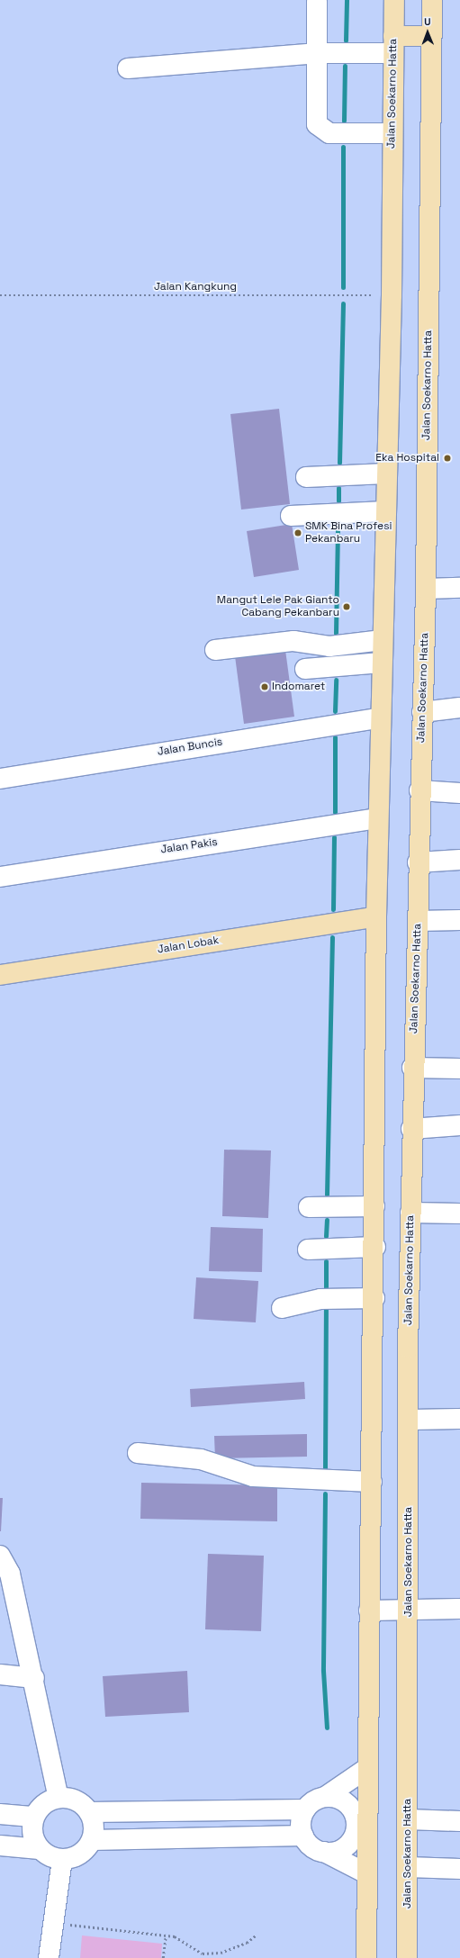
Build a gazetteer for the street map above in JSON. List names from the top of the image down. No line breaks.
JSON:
{"streets":{"main road":["Jalan Soekarno Hatta","Jalan Lobak"],"street":["Jalan Buncis","Jalan Pakis"],"path":["Jalan Kangkung"]},"crossings":[["Jalan Soekarno Hatta","Jalan Kangkung"],["Jalan Soekarno Hatta","Jalan Buncis"],["Jalan Soekarno Hatta","Jalan Pakis"],["Jalan Soekarno Hatta","Jalan Lobak"]],"places":["Eka Hospital","SMK Bina Profesi Pekanbaru","Mangut Lele Pak Gianto Cabang Pekanbaru","Indomaret"],"north":"top"}
